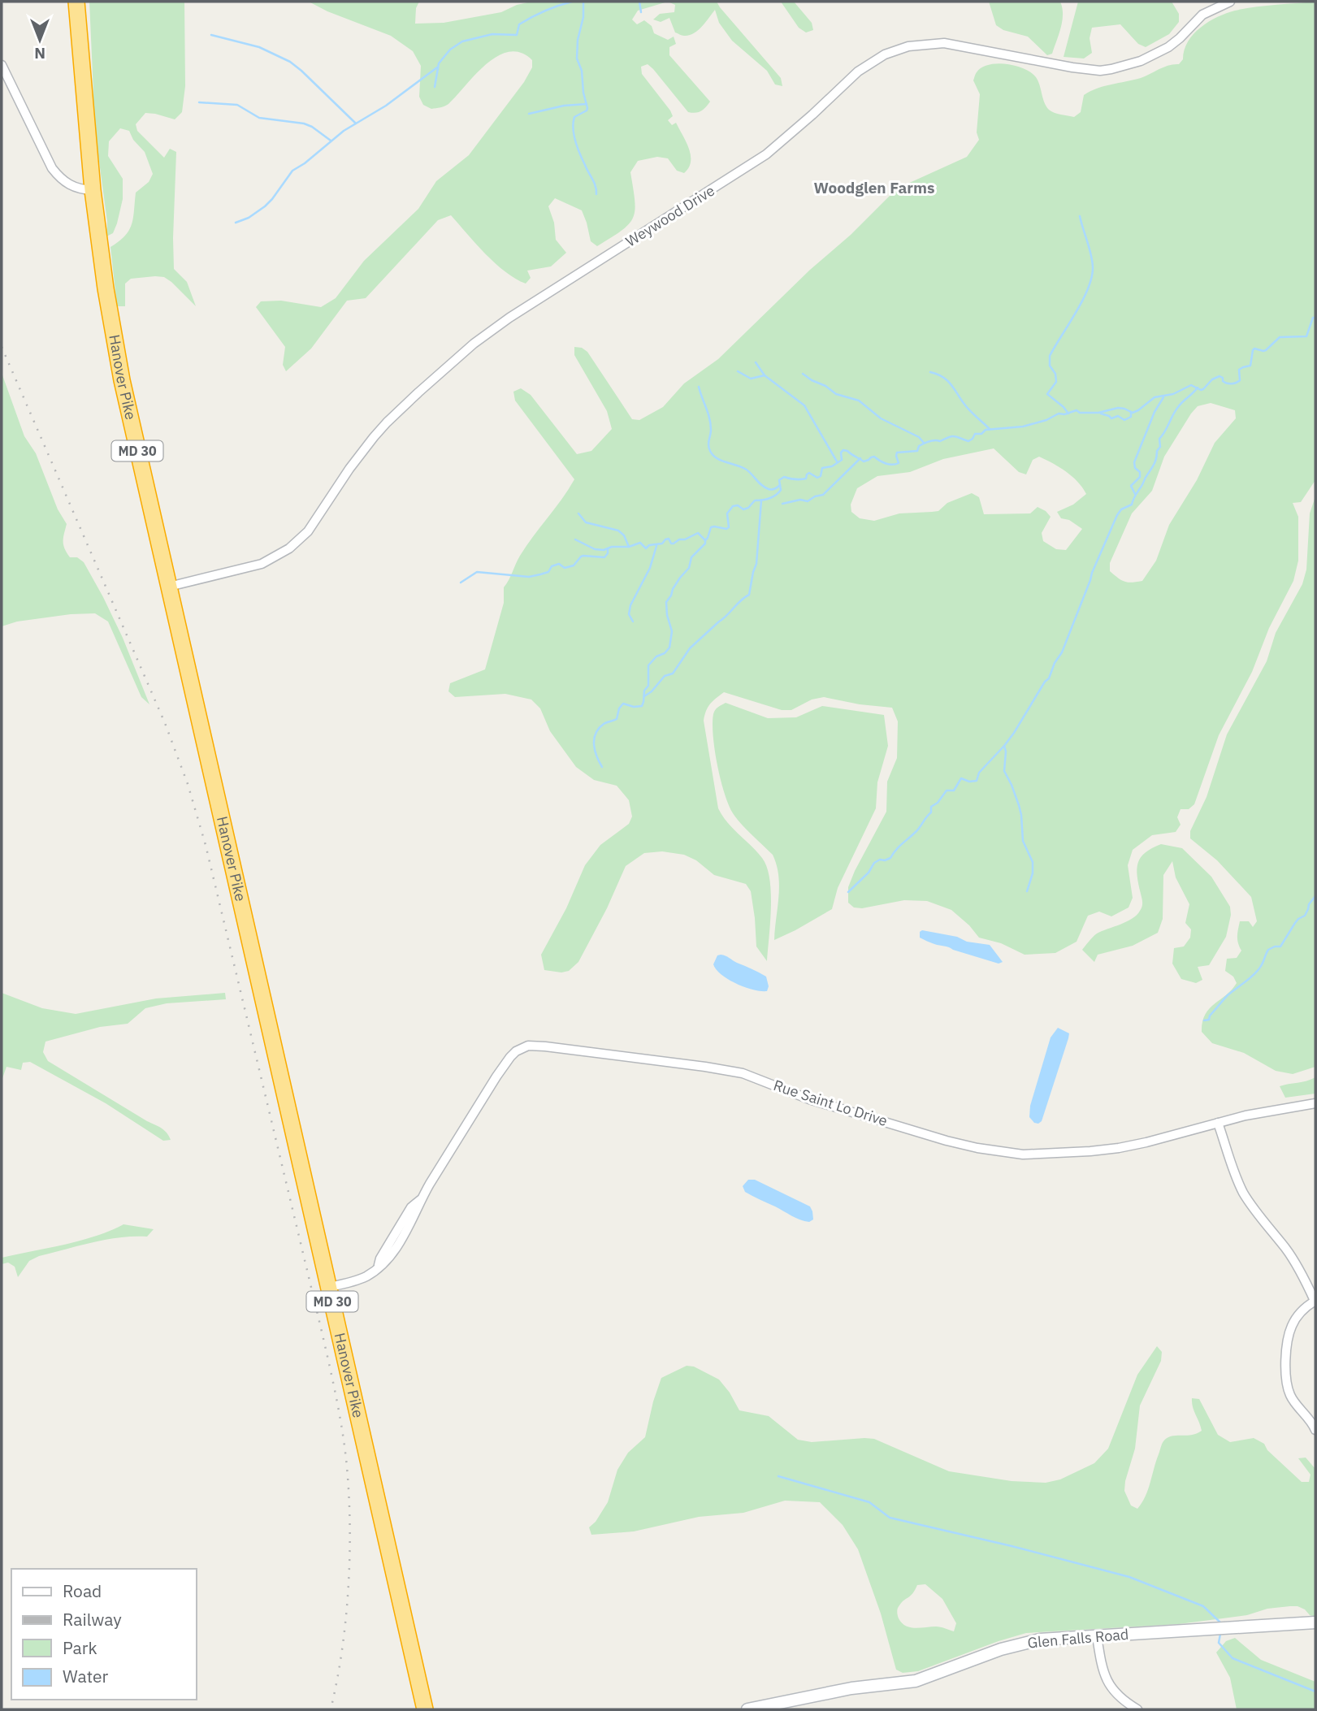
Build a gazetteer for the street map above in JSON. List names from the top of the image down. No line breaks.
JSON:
{"streets":{"highway":["Hanover Pike","MD 30"],"street":["Weywood Drive","Rue Saint Lo Drive","Glen Falls Road"]},"crossings":[["Weywood Drive","Hanover Pike"],["Hanover Pike","Rue Saint Lo Drive"]],"districts":["Woodglen Farms"],"legend":["Road","Railway","Park","Water"],"north":"bottom"}
